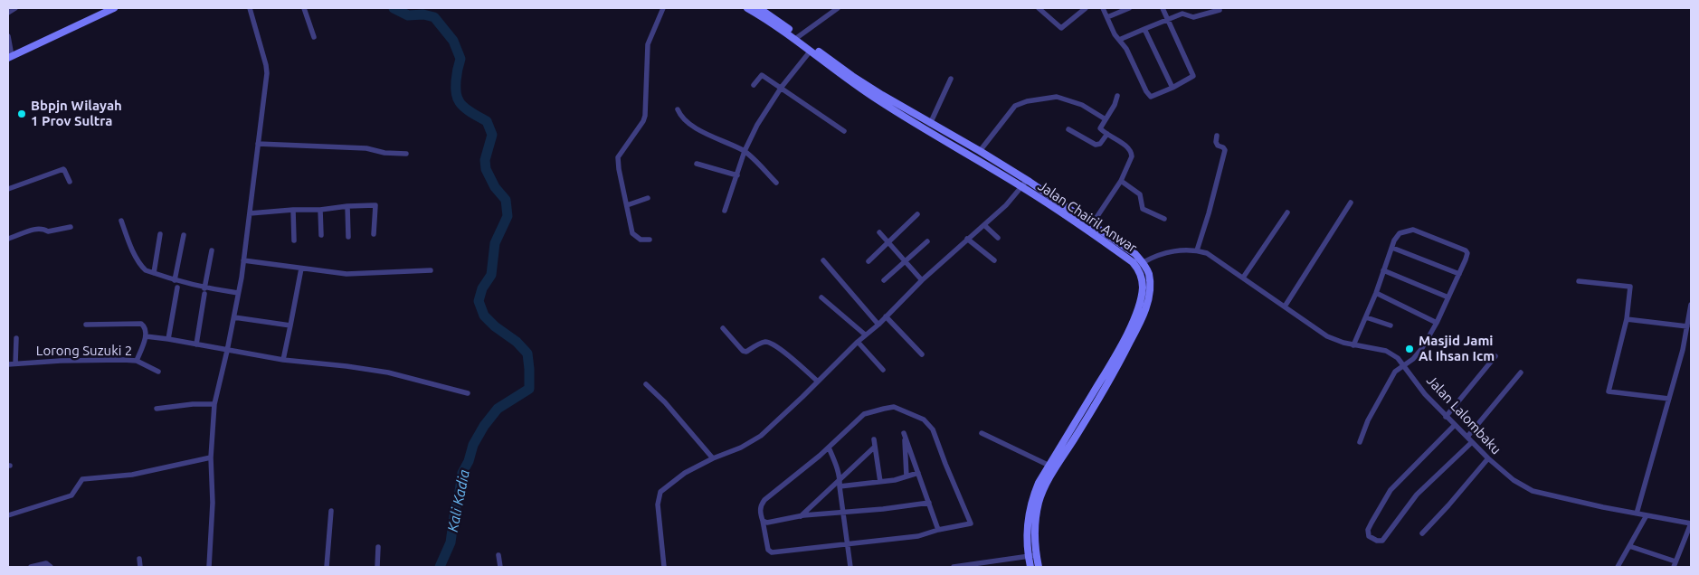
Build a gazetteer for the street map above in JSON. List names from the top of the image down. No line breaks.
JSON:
{"streets":{"main road":["Jalan Chairil Anwar"],"street":["Lorong Suzuki 2","Jalan Lalombaku"]},"crossings":[["Jalan Chairil Anwar","Jalan Lalombaku"]],"water":["Kali Kadia"],"places":["Bbpjn Wilayah 1 Prov Sultra","Masjid Jami Al Ihsan Icm"]}
